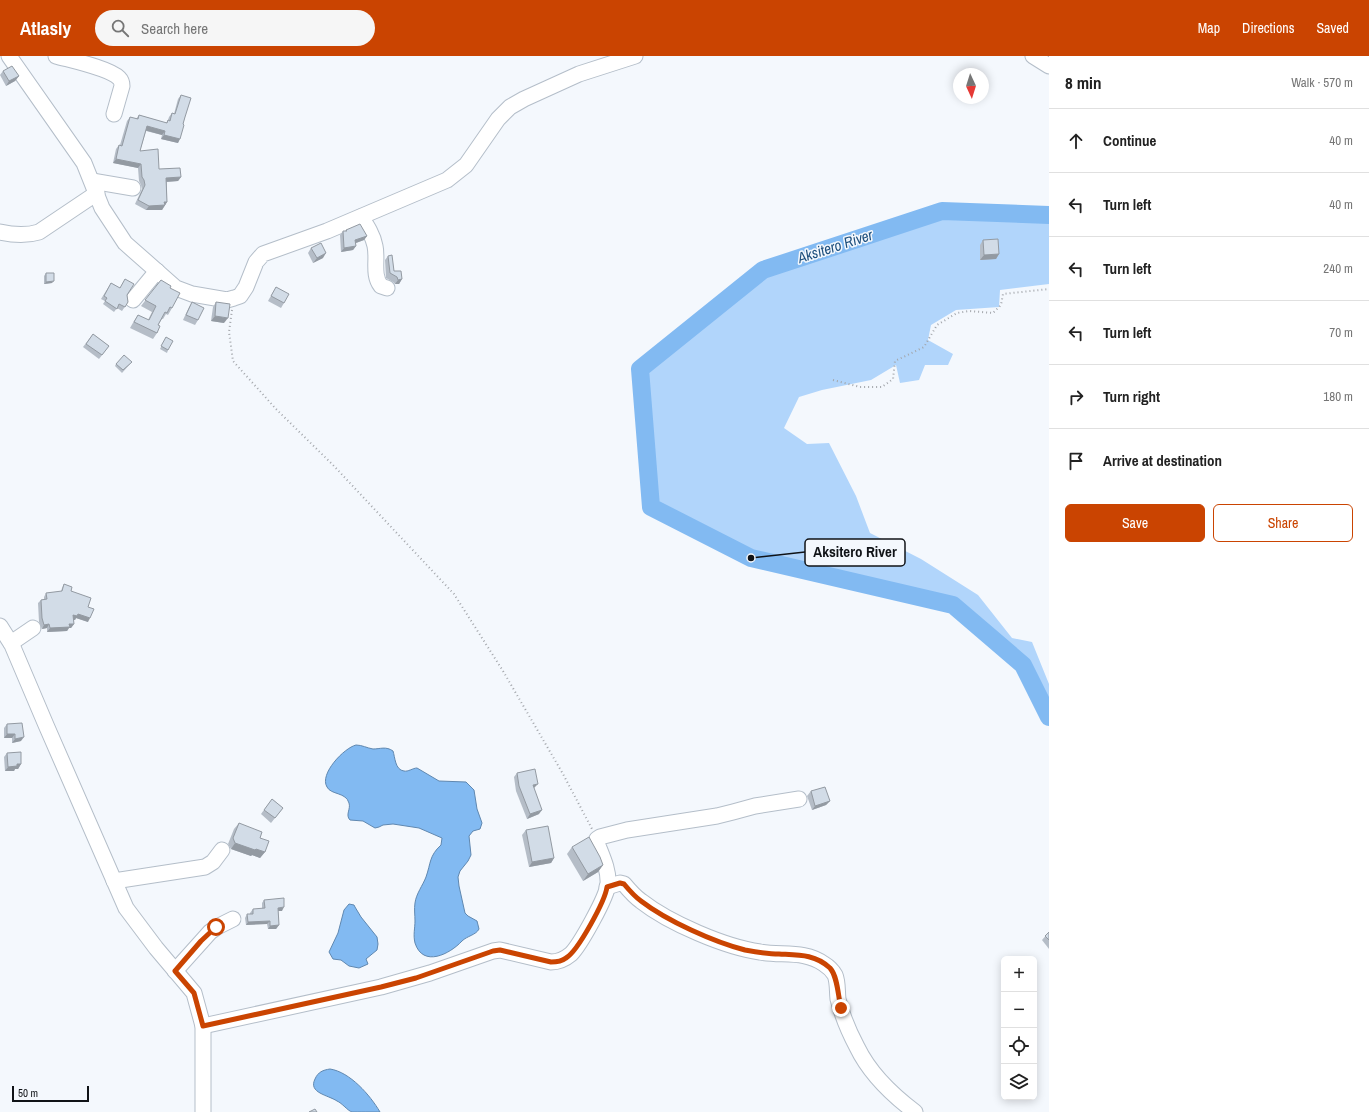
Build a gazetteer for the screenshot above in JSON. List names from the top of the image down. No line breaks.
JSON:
{"water":["Aksitero River"],"places":["Aksitero River"],"scale_bar":"50 m","north":"bottom","page":{"header":"Atlasly","search":"Search here","nav":["Map","Directions","Saved"],"heading":["8 min","Walk · 570 m"],"list":[["Continue","40 m"],["Turn left","40 m"],["Turn left","240 m"],["Turn left","70 m"],["Turn right","180 m"],"Arrive at destination"],"buttons":["Save","Share"],"map_buttons":["+","−"],"scale":"50 m"}}
